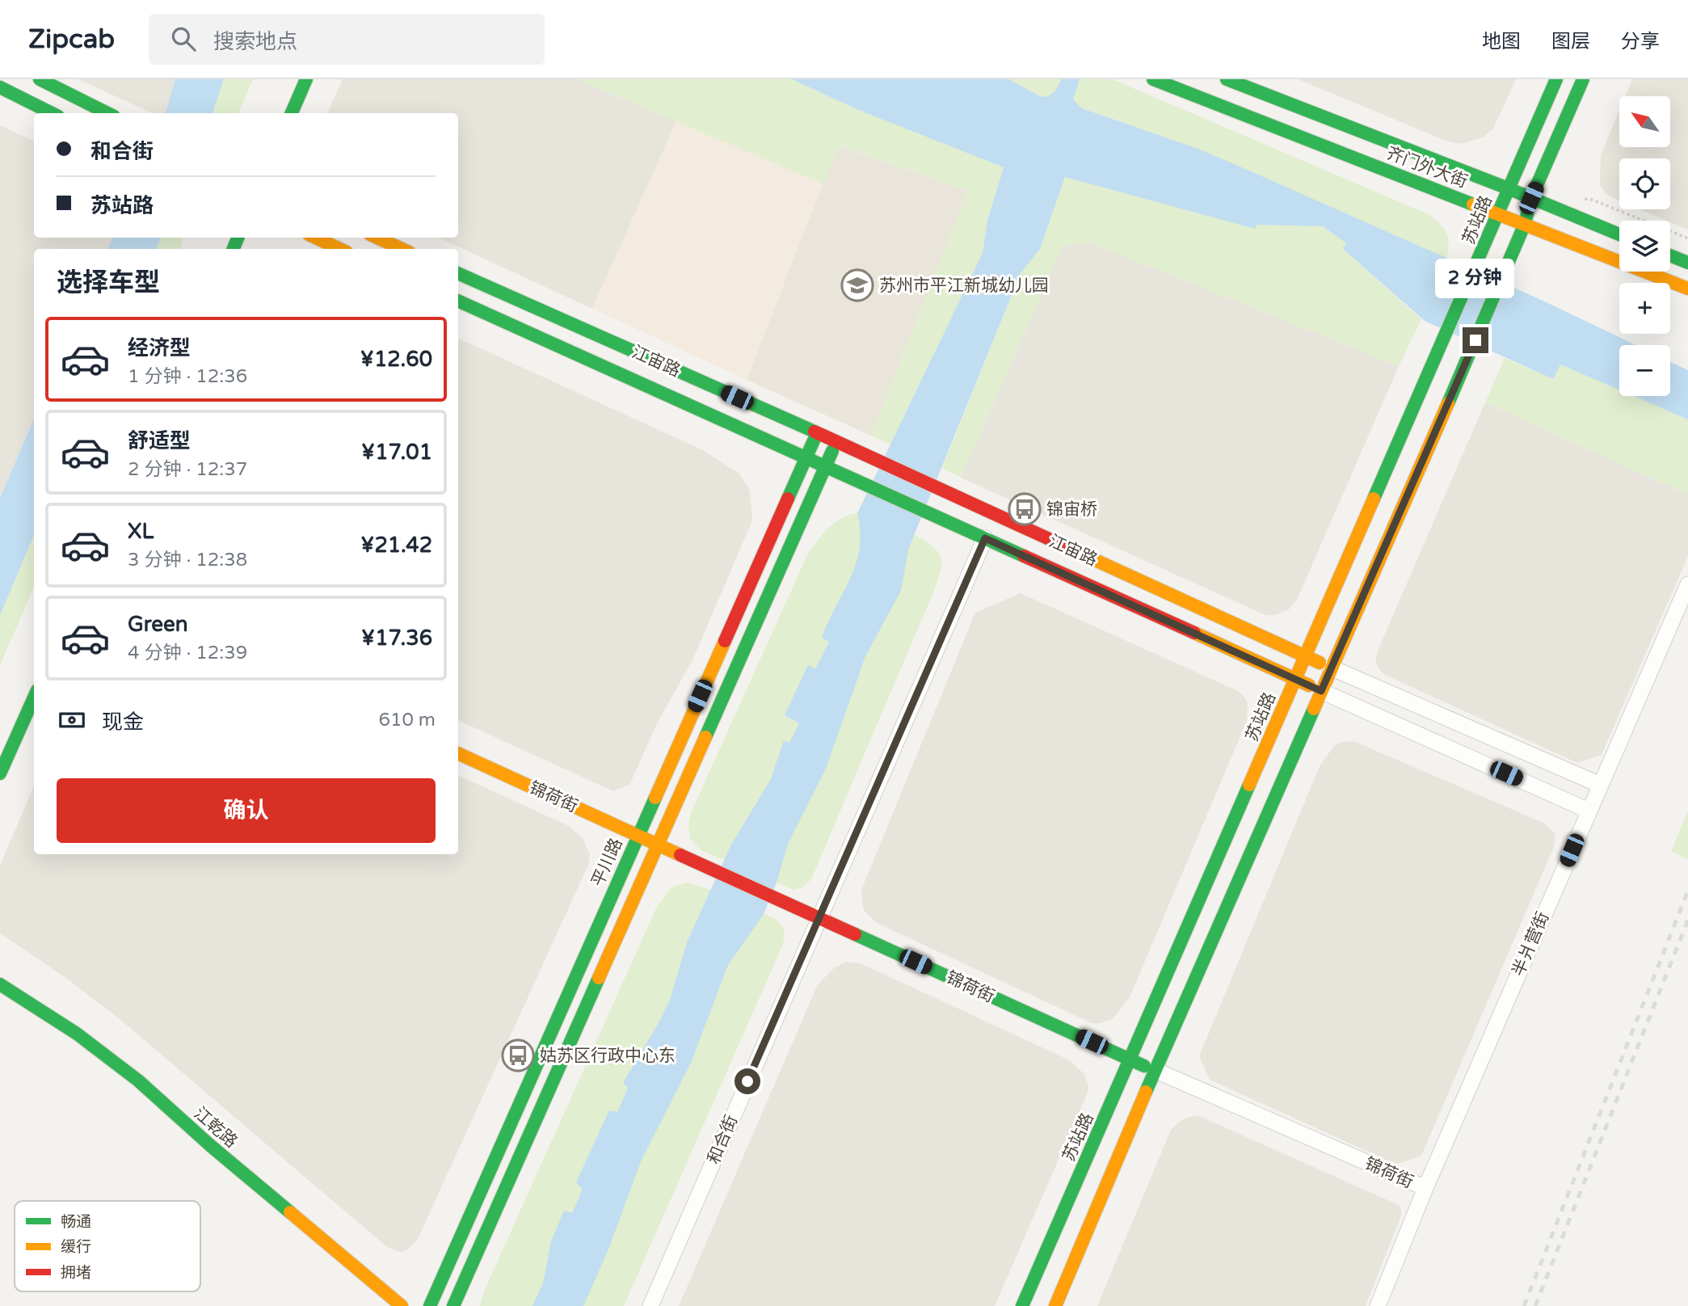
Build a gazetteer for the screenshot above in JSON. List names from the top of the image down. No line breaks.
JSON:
{"streets":{"street":["齐门外大街","苏站路","江宙路","锦荷街","平川路","半爿营街","江乾路","和合街"]},"crossings":[["齐门外大街","苏站路"],["苏站路","江宙路"],["苏站路","锦荷街"],["江宙路","平川路"],["江宙路","半爿营街"],["江宙路","和合街"],["锦荷街","平川路"],["锦荷街","半爿营街"],["锦荷街","和合街"]],"places":{"school or university":["苏州市平江新城幼儿园"],"bus stop":["锦宙桥","姑苏区行政中心东"]},"legend":["畅通","缓行","拥堵"],"north":"top left","page":{"header":"Zipcab","search":"搜索地点","nav":["地图","图层","分享"],"map_buttons":["+","−"],"banner":["和合街","苏站路"],"heading":"选择车型","bubble":"2 分钟","list":[{"name":"经济型","note":"1 分钟 · 12:36","value":"¥12.60"},{"name":"舒适型","note":"2 分钟 · 12:37","value":"¥17.01"},{"name":"XL","note":"3 分钟 · 12:38","value":"¥21.42"},{"name":"Green","note":"4 分钟 · 12:39","value":"¥17.36"}],"pay":["现金","610 m"],"buttons":"确认"}}
